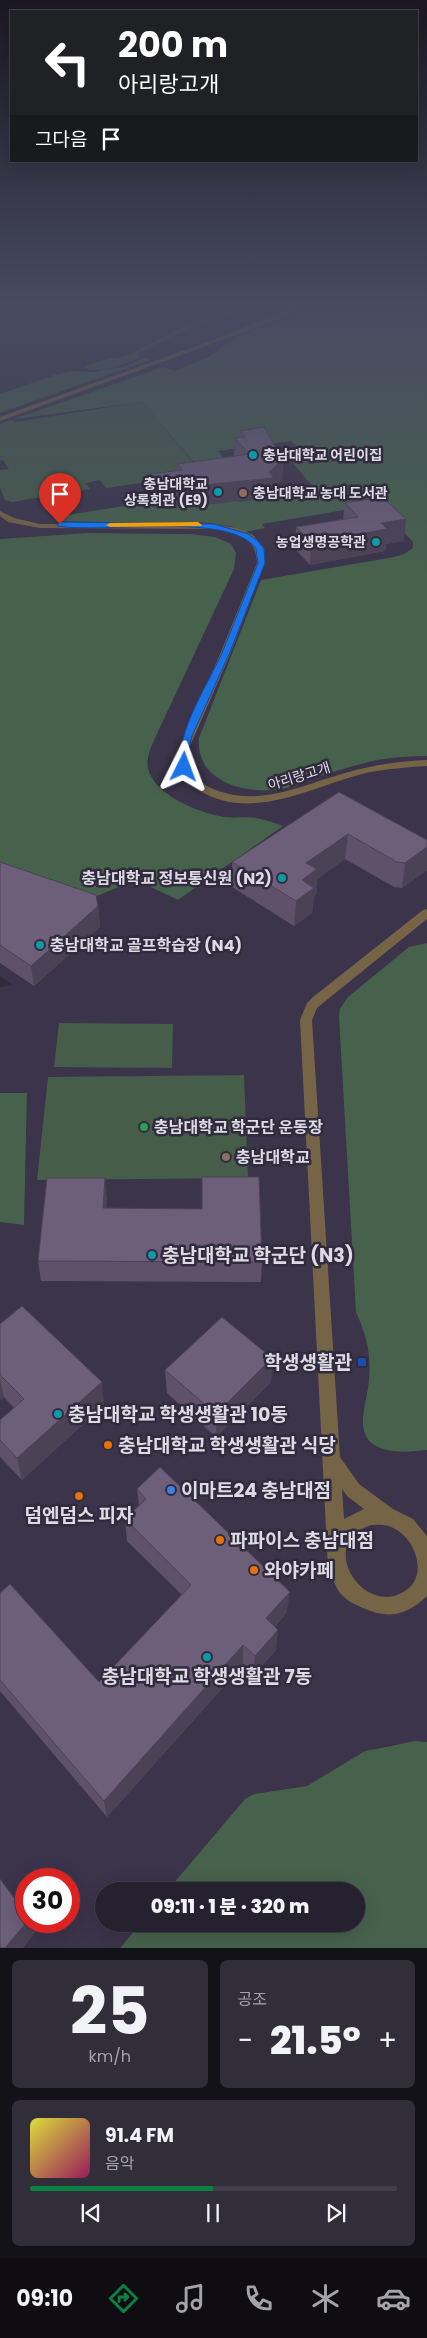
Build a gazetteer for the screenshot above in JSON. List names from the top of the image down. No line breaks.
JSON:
{"streets":{"street":["아리랑고개"]},"places":{"other":["충남대학교 어린이집","충남대학교 상록회관 (E9)","충남대학교 농대 도서관","농업생명공학관","충남대학교 정보통신원 (N2)","충남대학교 골프학습장 (N4)","충남대학교 학군단 운동장","충남대학교","충남대학교 학군단 (N3)","충남대학교 학생생활관 10동","충남대학교 학생생활관 식당","이마트24 충남대점","덤엔덤스 피자","파파이스 충남대점","와야카페","충남대학교 학생생활관 7동"],"transit":["학생생활관"]},"page":{"turn":["200 m","아리랑고개"],"then":"그다음","limit":"30","trip":"09:11 · 1 분 · 320 m","tile":[["25","km/h"],"공조"],"heat":["−","21.5°","+"],"song":["91.4 FM","음악"],"tabs":"09:10"}}
